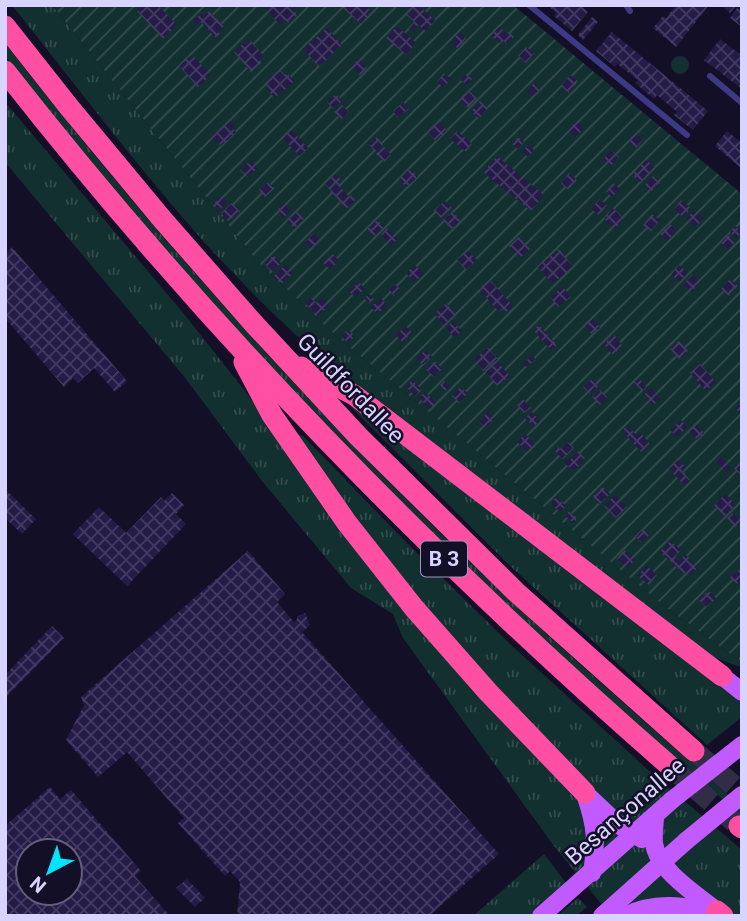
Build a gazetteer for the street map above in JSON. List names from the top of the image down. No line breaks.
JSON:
{"streets":{"highway":["Guildfordallee","B 3"],"main road":["Besançonallee"]},"crossings":[["Guildfordallee","B 3"]],"north":"bottom left"}
